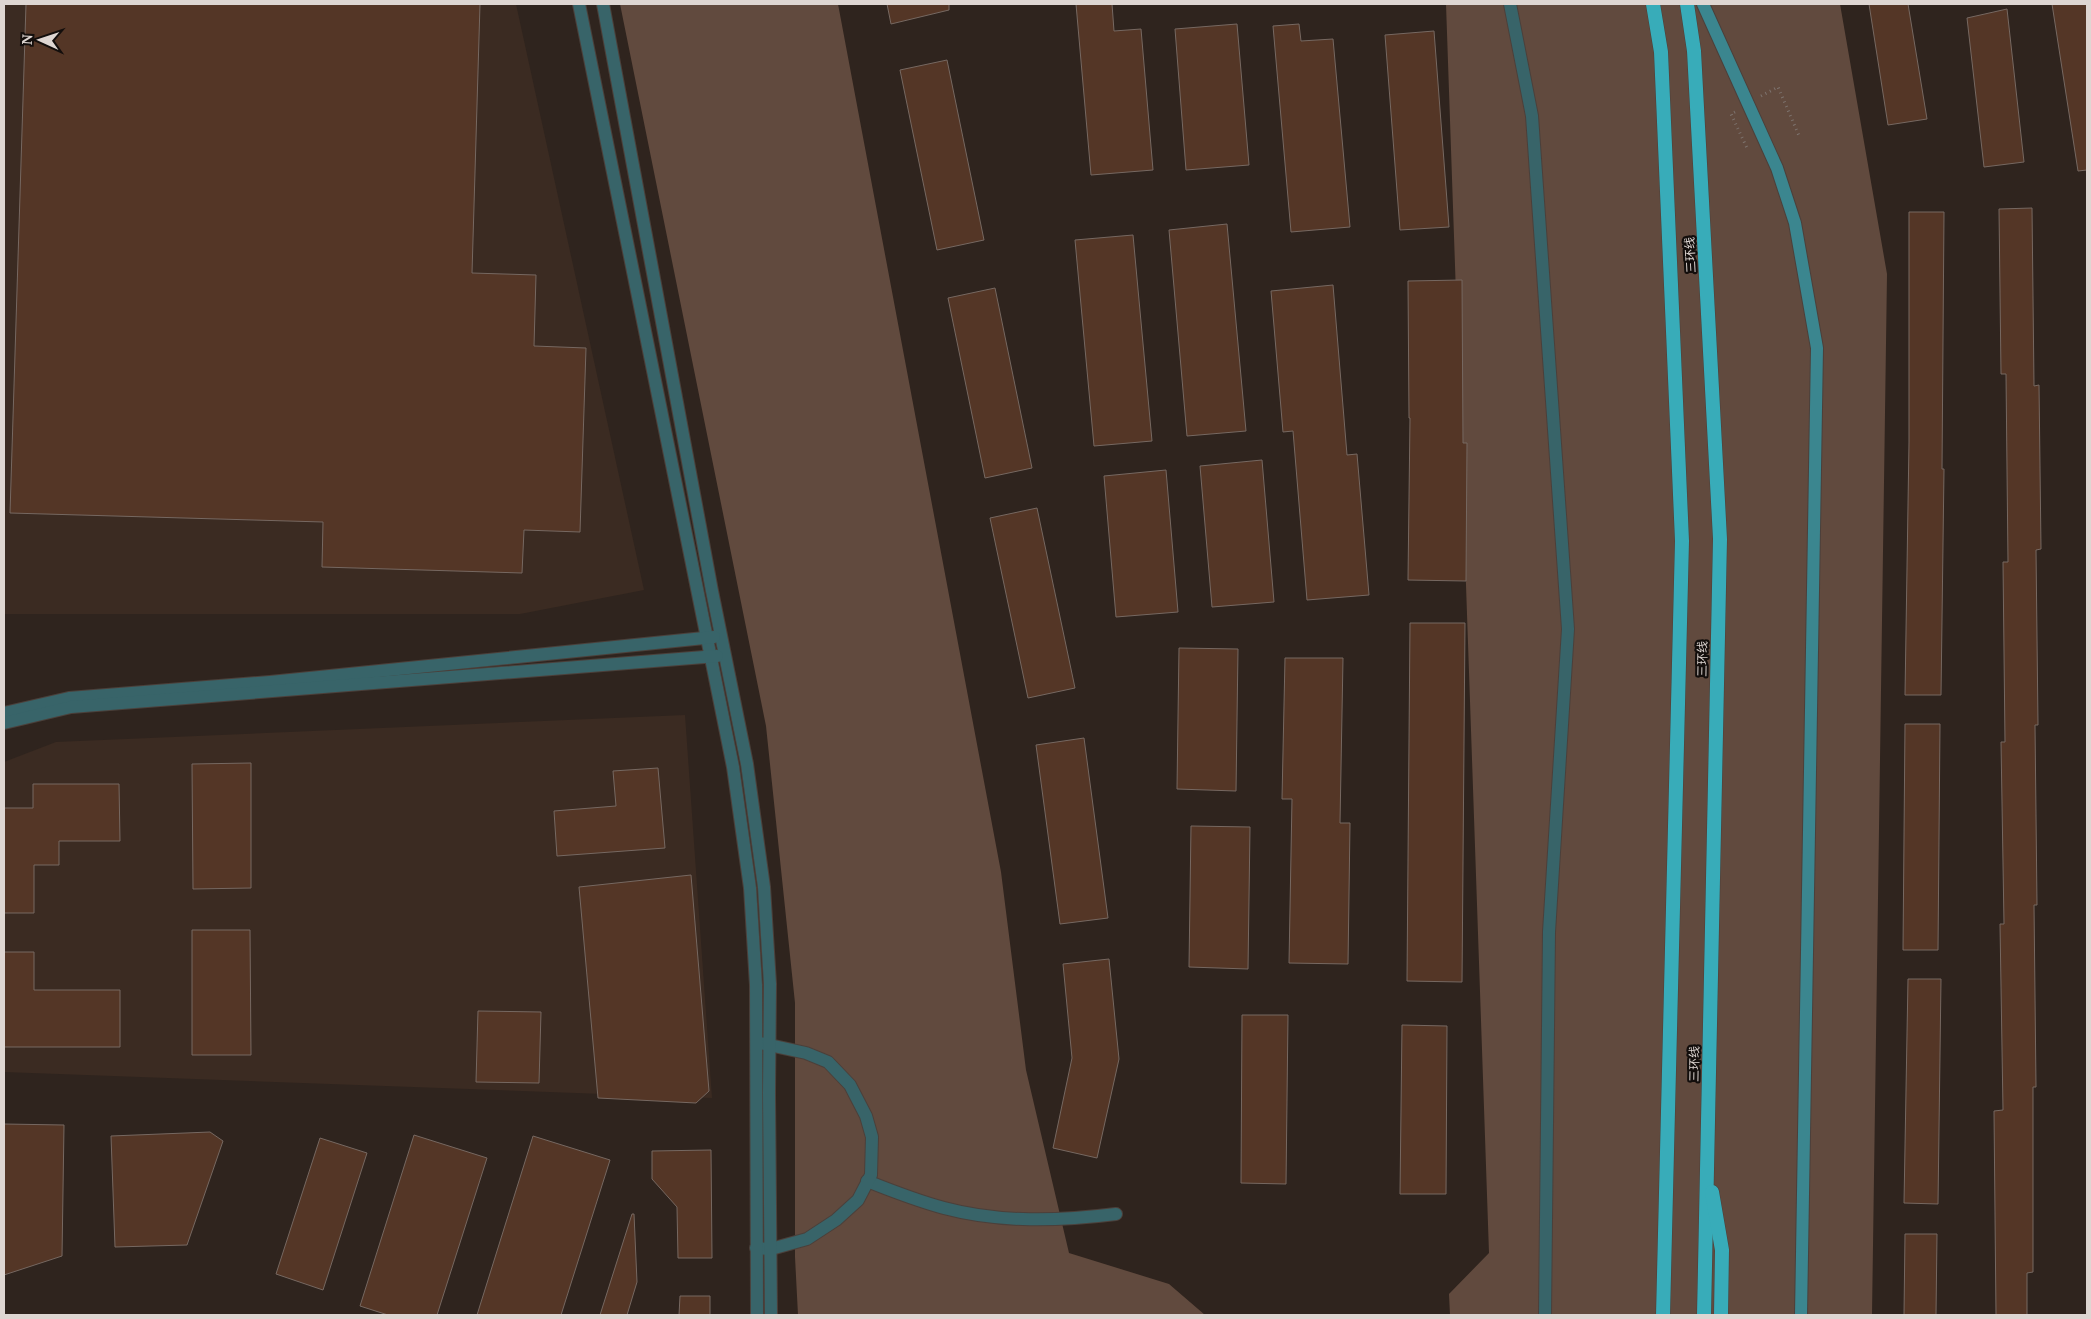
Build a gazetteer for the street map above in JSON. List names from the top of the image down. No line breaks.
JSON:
{"streets":{"highway":["三环线"]},"north":"left"}
